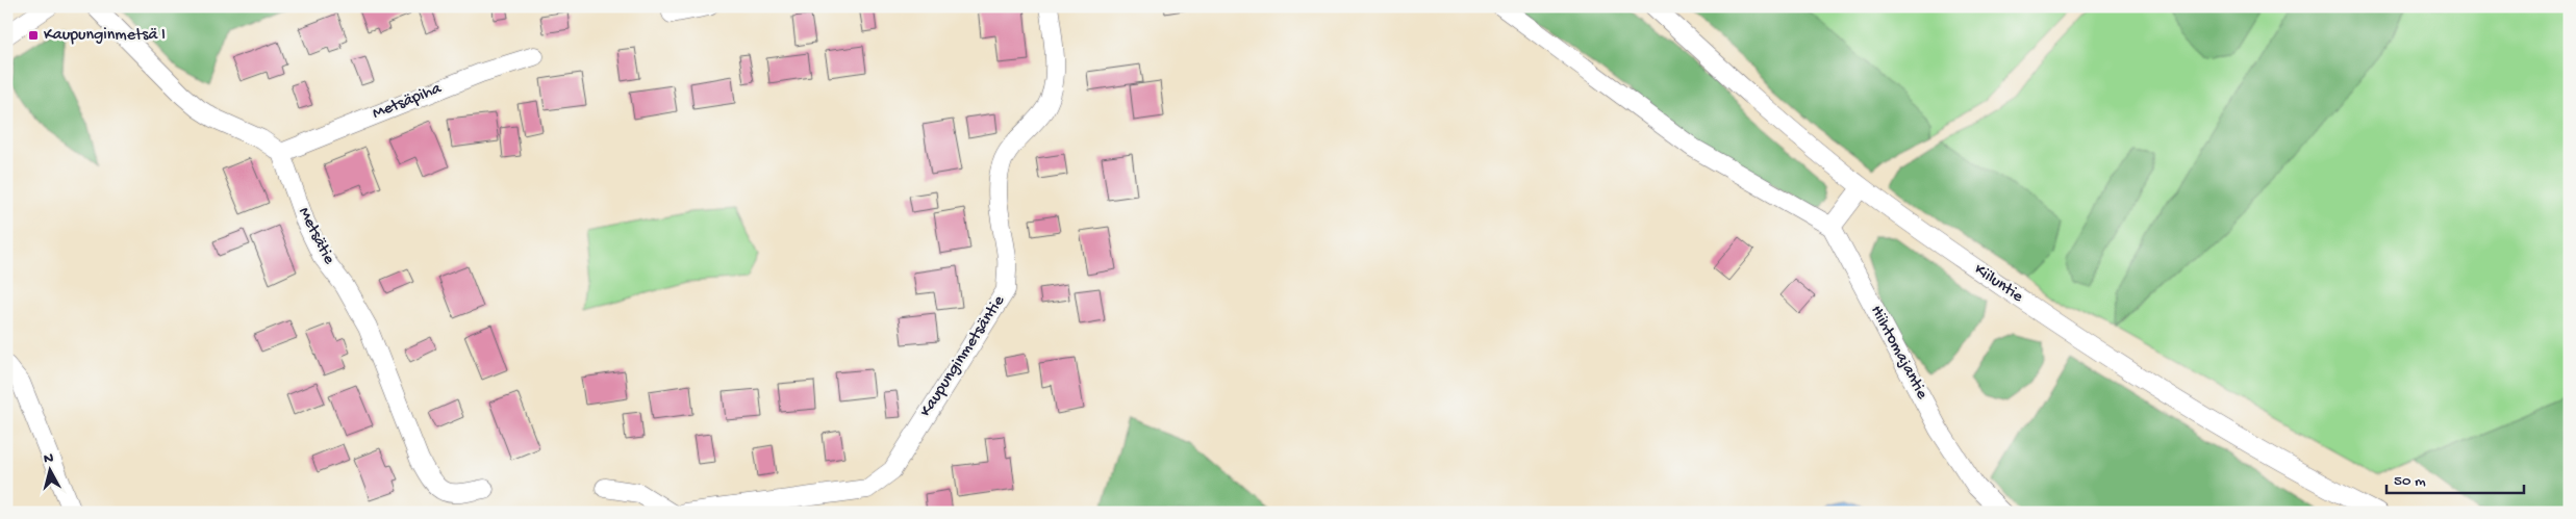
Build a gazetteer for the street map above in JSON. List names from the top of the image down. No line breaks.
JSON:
{"streets":{"street":["Metsäpiha","Metsätie","Kiiluntie","Hiihtomajantie","Kaupunginmetsäntie"]},"crossings":[["Metsäpiha","Metsätie"]],"places":{"transit":["Kaupunginmetsä I"]},"scale_bar":"50 m","north":"top"}
